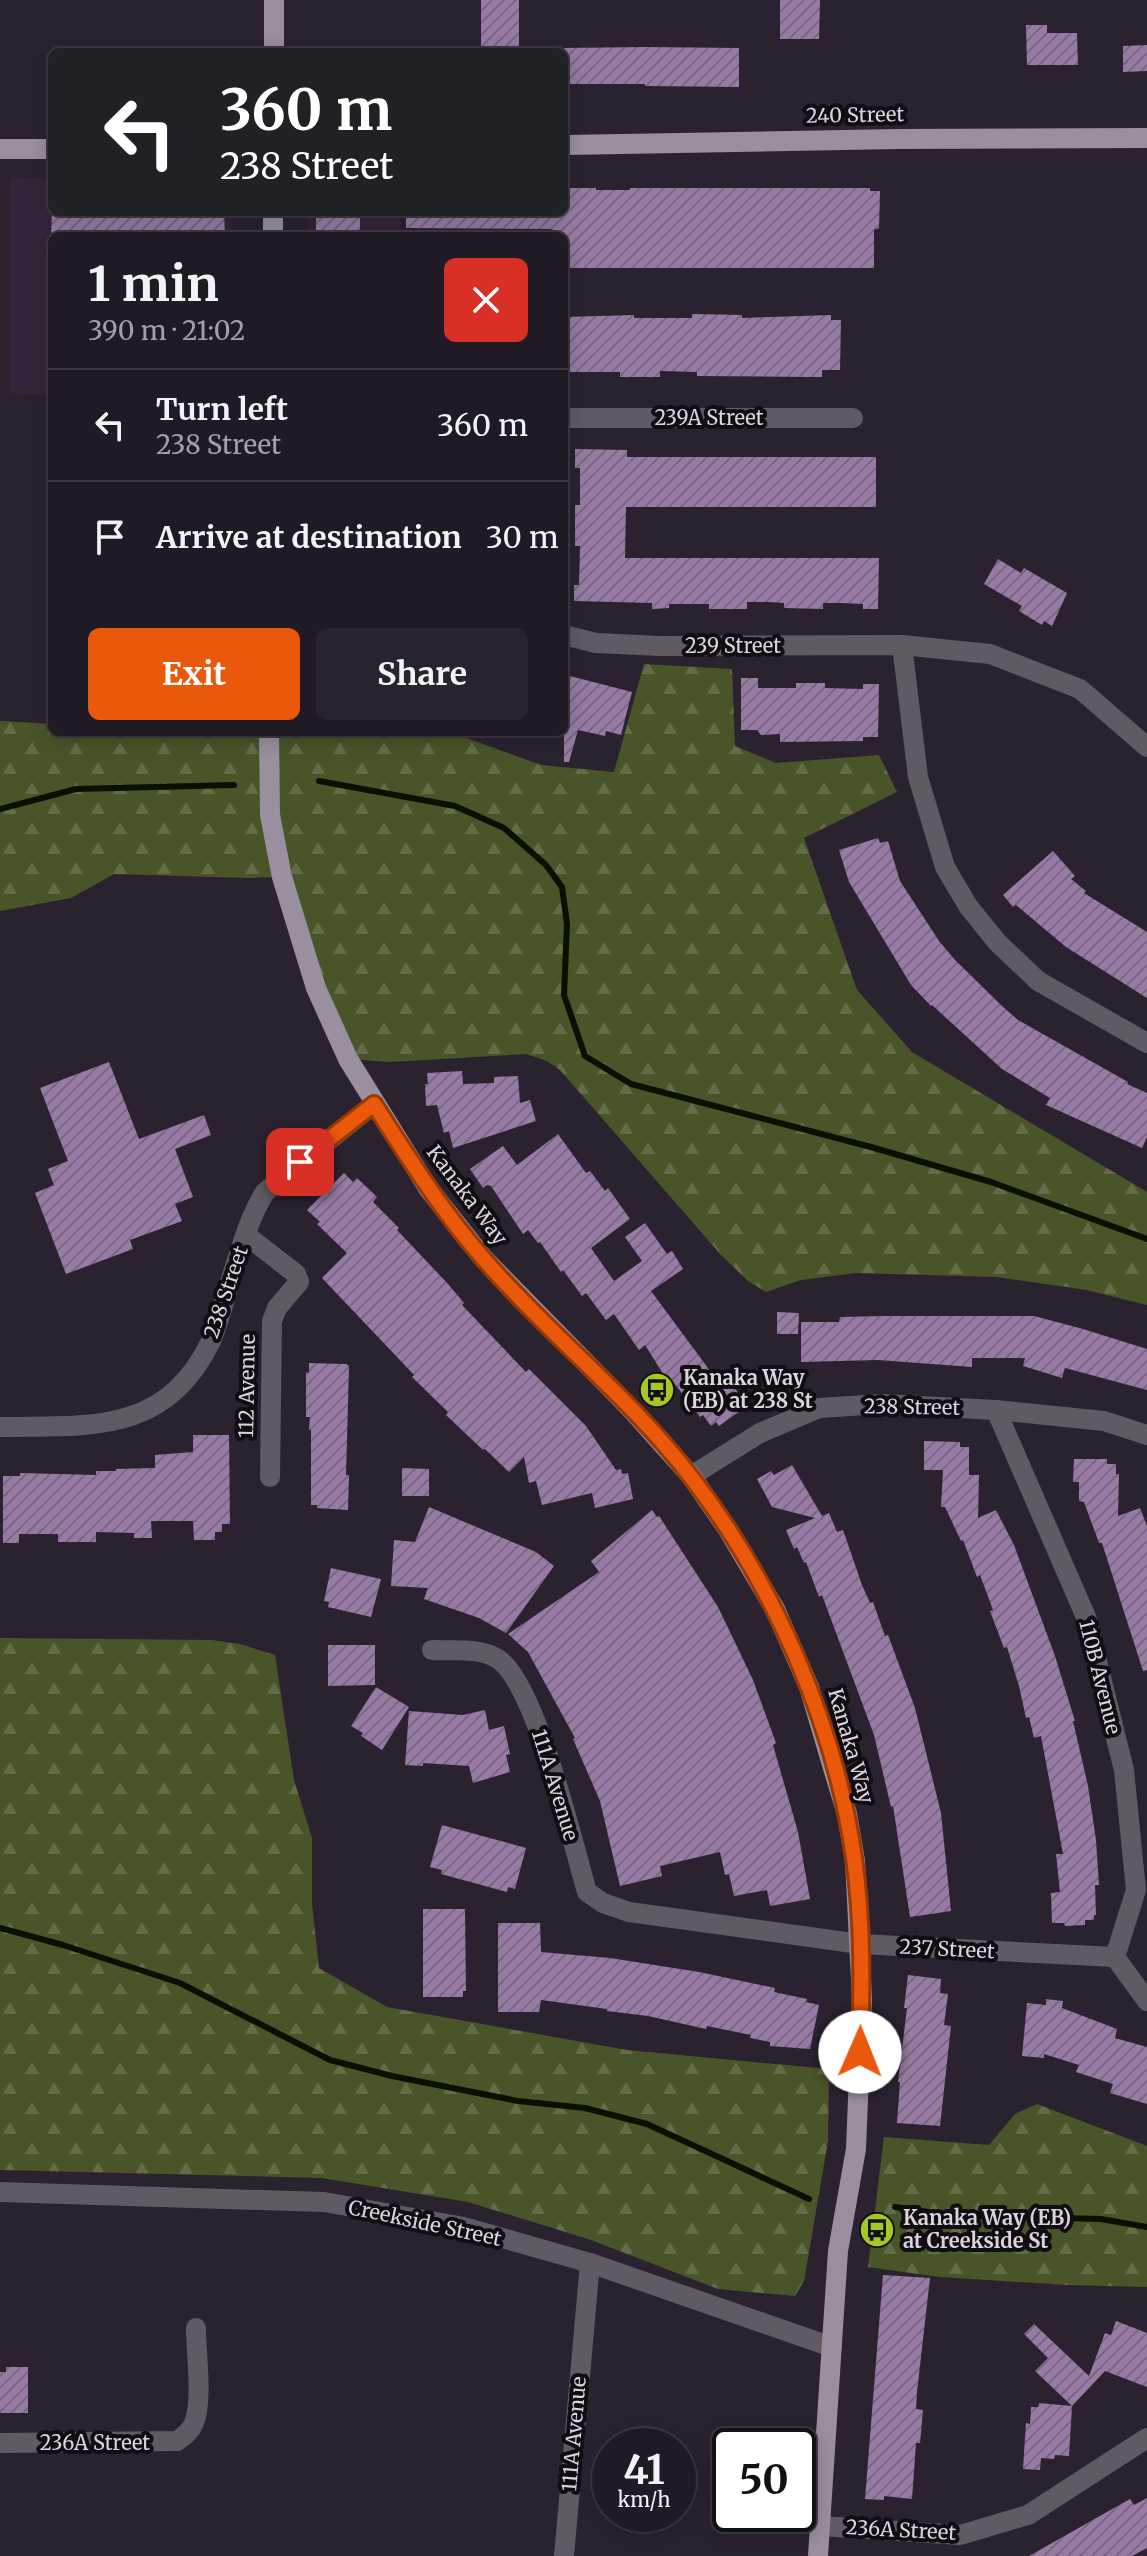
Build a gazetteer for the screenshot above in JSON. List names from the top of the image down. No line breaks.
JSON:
{"streets":{"main road":["240 Street","Kanaka Way"],"street":["239A Street","239 Street","238 Street","112 Avenue","110B Avenue","111A Avenue","237 Street","Creekside Street","236A Street"]},"crossings":[["Kanaka Way","238 Street"],["Kanaka Way","237 Street"],["Kanaka Way","Creekside Street"],["Kanaka Way","236A Street"],["238 Street","112 Avenue"],["238 Street","110B Avenue"],["110B Avenue","237 Street"],["111A Avenue","237 Street"],["111A Avenue","Creekside Street"]],"places":{"bus stop":["Kanaka Way (EB) at 238 St","Kanaka Way (EB) at Creekside St"]},"page":{"turn":["360 m","238 Street"],"heading":["1 min","390 m · 21:02"],"list":[{"name":"Turn left","note":"238 Street","value":"360 m"},{"name":"Arrive at destination","value":"30 m"}],"buttons":["Exit","Share"],"speed":"41 km/h","limit":"50"}}
